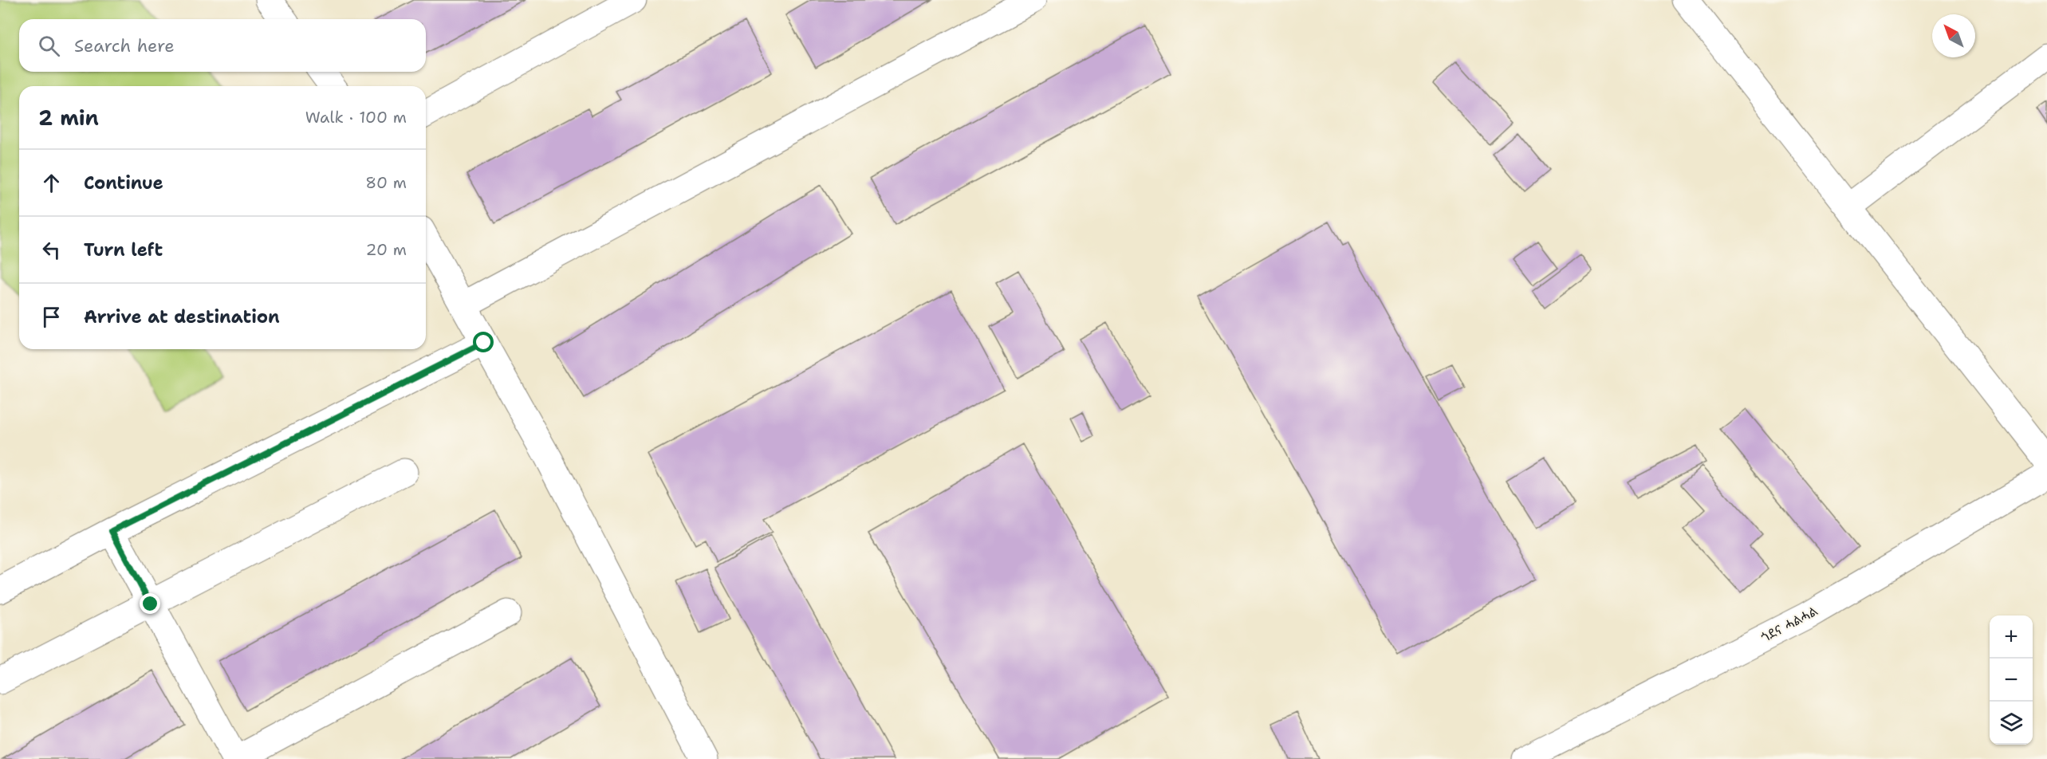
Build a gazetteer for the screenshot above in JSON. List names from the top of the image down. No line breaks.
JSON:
{"streets":{"street":["ጎደና ሓልሓል"]},"north":"top left","page":{"search":"Search here","heading":["2 min","Walk · 100 m"],"list":[["Continue","80 m"],["Turn left","20 m"],"Arrive at destination"],"map_buttons":["+","−"]}}
